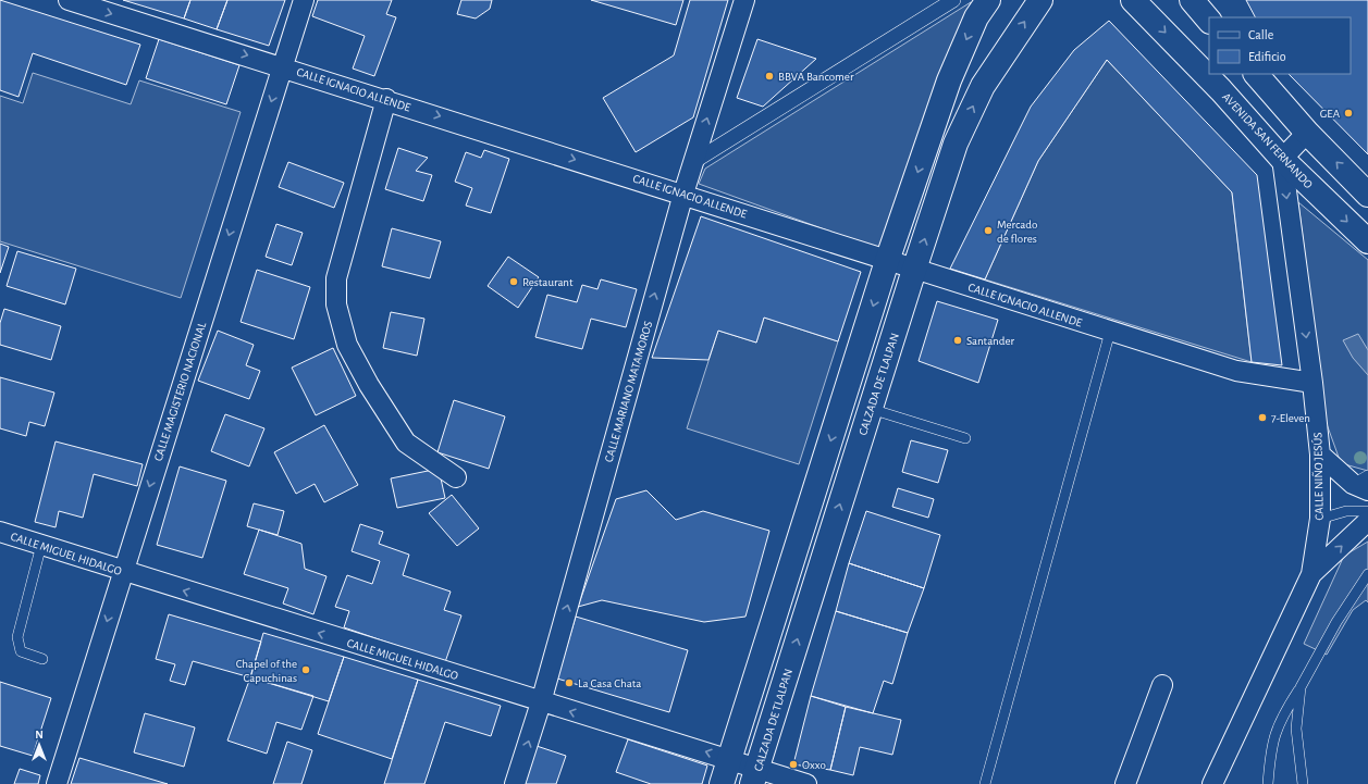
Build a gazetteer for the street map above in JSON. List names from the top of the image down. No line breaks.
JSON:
{"streets":{"main road":["AVENIDA SAN FERNANDO","CALZADA DE TLALPAN"],"street":["CALLE IGNACIO ALLENDE","CALLE MAGISTERIO NACIONAL","CALLE MARIANO MATAMOROS","CALLE NIÑO JESÚS","CALLE MIGUEL HIDALGO"]},"crossings":[["CALLE IGNACIO ALLENDE","CALZADA DE TLALPAN"],["CALLE IGNACIO ALLENDE","CALLE MAGISTERIO NACIONAL"],["CALLE IGNACIO ALLENDE","CALLE MARIANO MATAMOROS"],["CALLE IGNACIO ALLENDE","CALLE NIÑO JESÚS"],["AVENIDA SAN FERNANDO","CALLE NIÑO JESÚS"],["CALZADA DE TLALPAN","CALLE MIGUEL HIDALGO"],["CALLE MAGISTERIO NACIONAL","CALLE MIGUEL HIDALGO"],["CALLE MARIANO MATAMOROS","CALLE MIGUEL HIDALGO"]],"one_way":["CALLE IGNACIO ALLENDE","CALLE MAGISTERIO NACIONAL","CALLE MARIANO MATAMOROS","CALLE MIGUEL HIDALGO"],"places":["BBVA Bancomer","GEA","Mercado de flores","Restaurant","Santander","7-Eleven","Chapel of the Capuchinas","La Casa Chata","Oxxo"],"legend":["Calle","Edificio"],"north":"top"}
